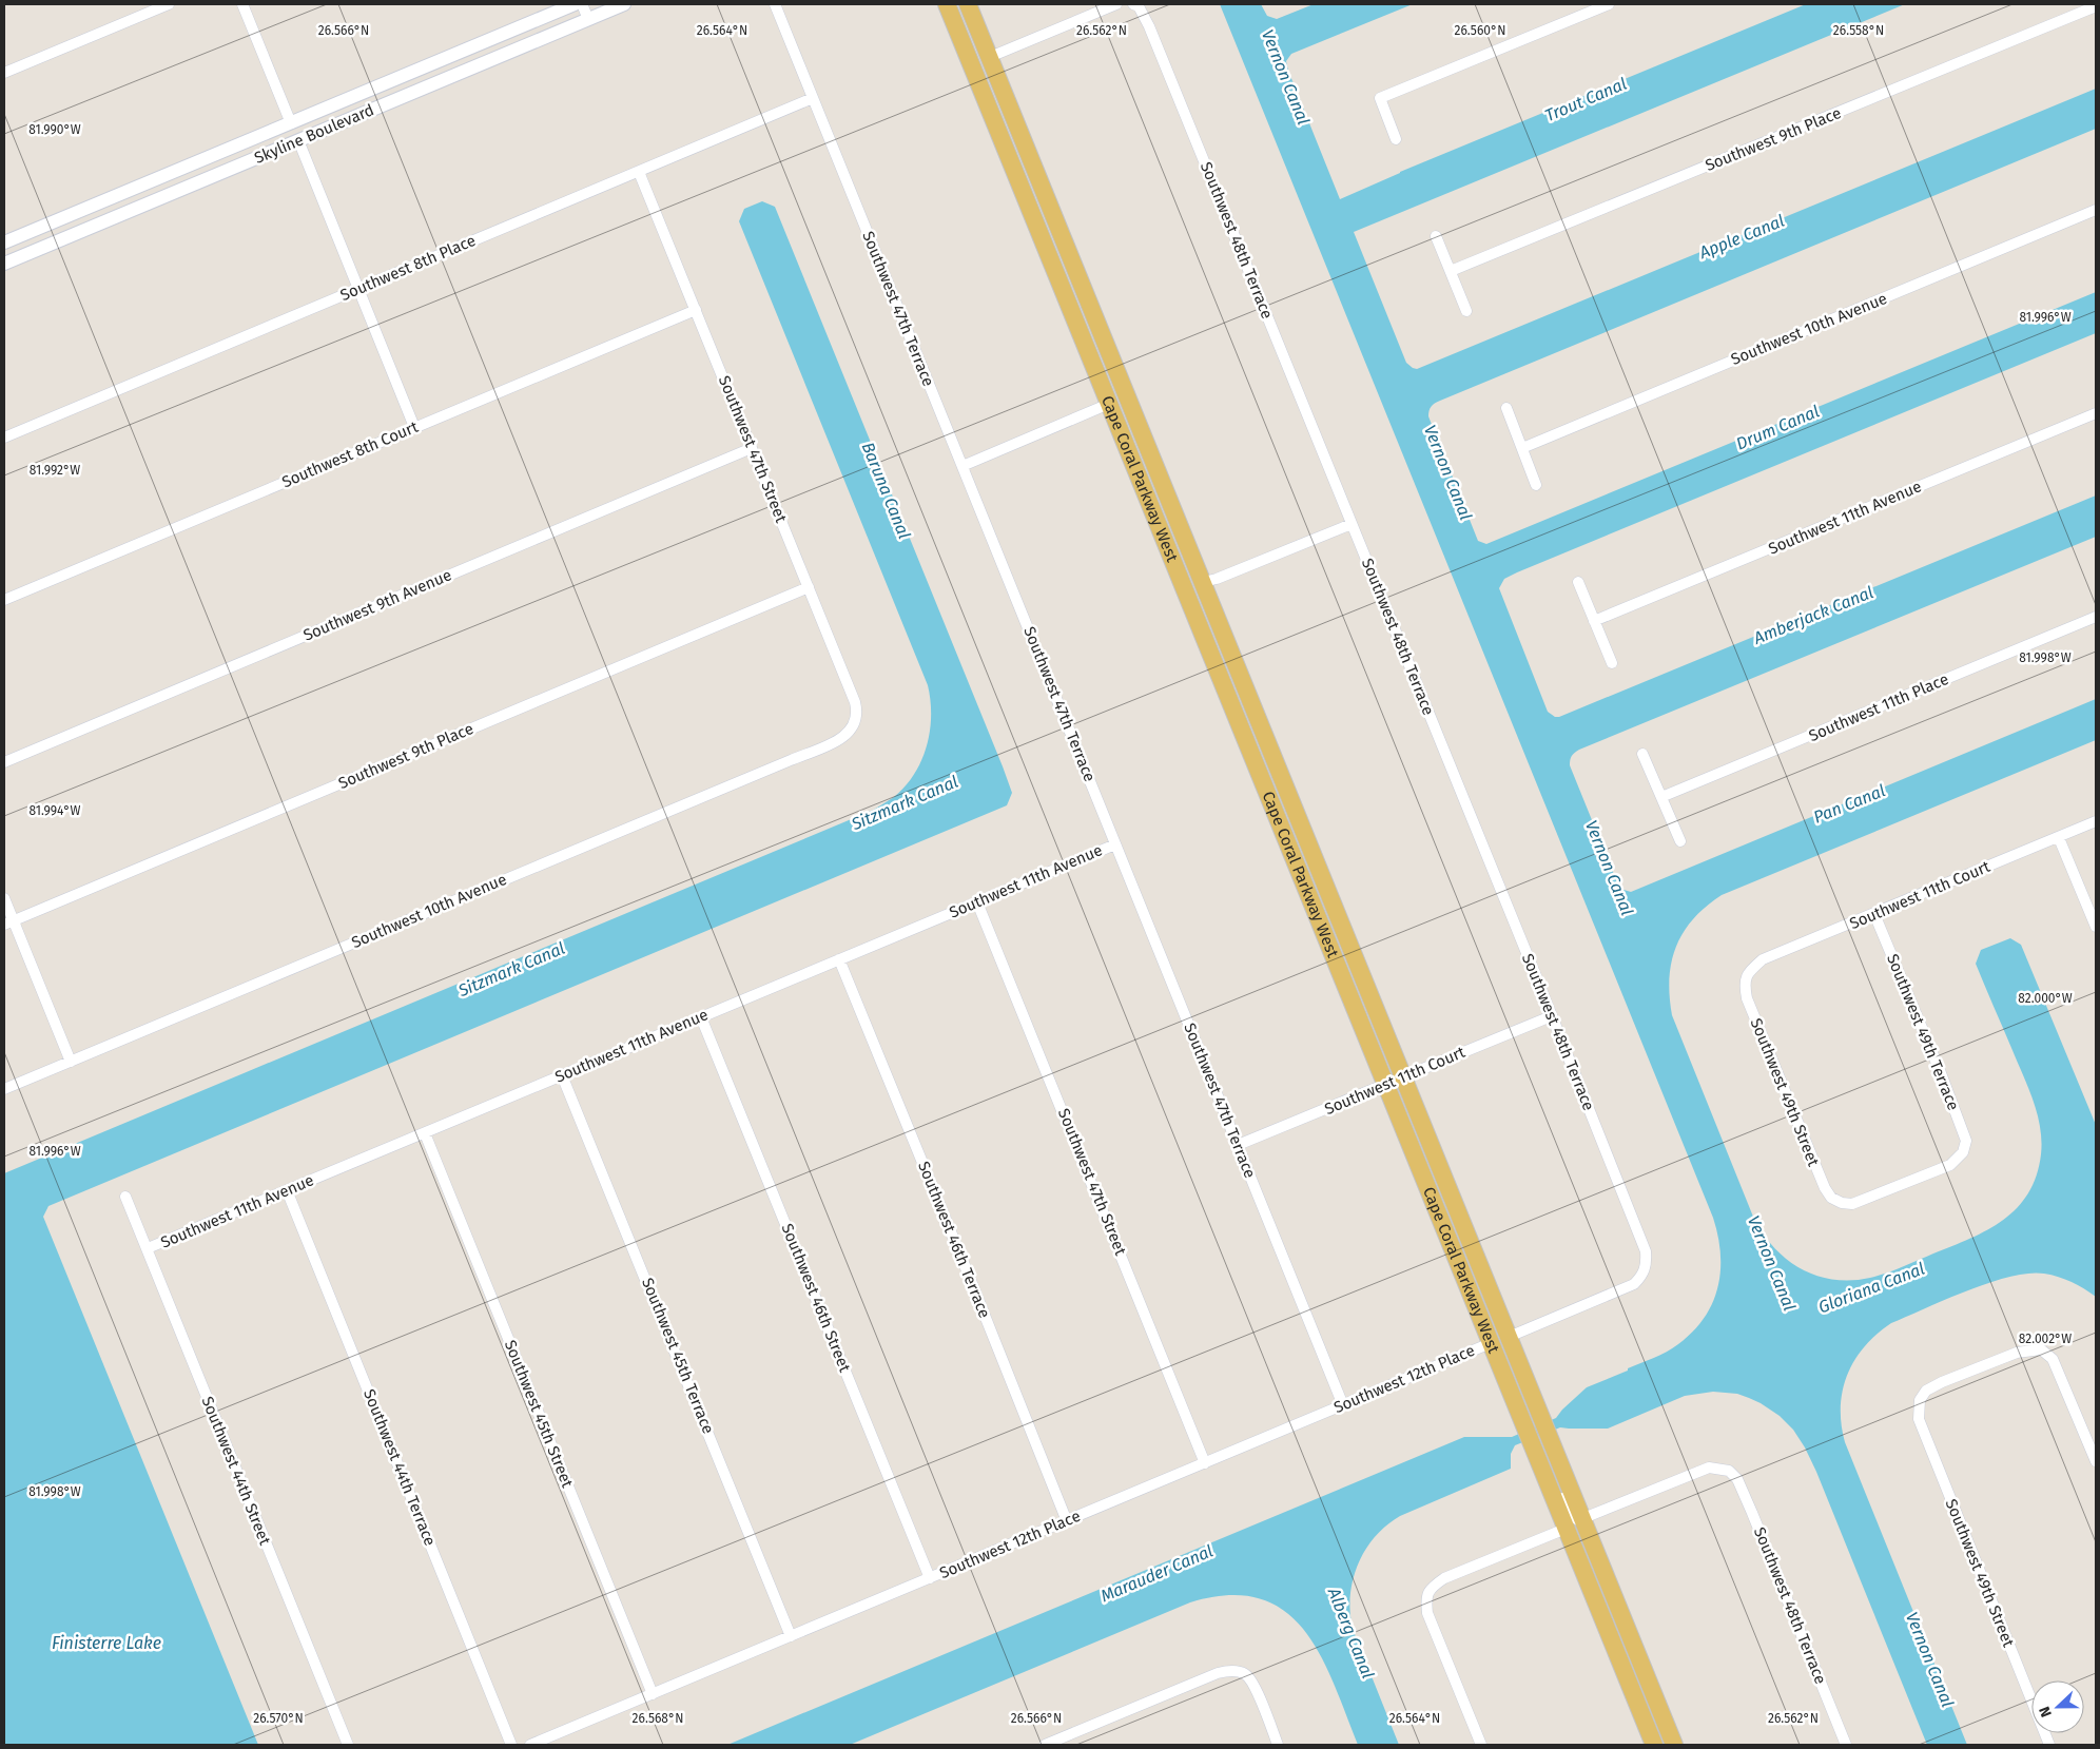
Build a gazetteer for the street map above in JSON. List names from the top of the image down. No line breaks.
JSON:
{"streets":{"main road":["Cape Coral Parkway West"],"street":["Skyline Boulevard","Southwest 9th Place","Southwest 48th Terrace","Southwest 8th Place","Southwest 47th Terrace","Southwest 10th Avenue","Southwest 47th Street","Southwest 8th Court","Southwest 11th Avenue","Southwest 9th Avenue","Southwest 11th Place","Southwest 11th Court","Southwest 49th Terrace","Southwest 49th Street","Southwest 46th Terrace","Southwest 46th Street","Southwest 45th Terrace","Southwest 12th Place","Southwest 45th Street","Southwest 44th Terrace","Southwest 44th Street"]},"crossings":[["Southwest 9th Place","Southwest 47th Street"],["Southwest 48th Terrace","Cape Coral Parkway West"],["Southwest 48th Terrace","Southwest 11th Court"],["Southwest 8th Place","Southwest 47th Terrace"],["Southwest 8th Place","Southwest 47th Street"],["Southwest 47th Terrace","Southwest 11th Avenue"],["Southwest 47th Terrace","Southwest 11th Court"],["Southwest 47th Terrace","Southwest 12th Place"],["Southwest 10th Avenue","Southwest 47th Street"],["Southwest 47th Street","Southwest 8th Court"],["Southwest 47th Street","Southwest 11th Avenue"],["Southwest 47th Street","Southwest 9th Avenue"],["Southwest 47th Street","Southwest 12th Place"],["Cape Coral Parkway West","Southwest 11th Court"],["Cape Coral Parkway West","Southwest 12th Place"],["Southwest 11th Avenue","Southwest 46th Terrace"],["Southwest 11th Avenue","Southwest 46th Street"],["Southwest 11th Avenue","Southwest 45th Terrace"],["Southwest 11th Avenue","Southwest 45th Street"],["Southwest 11th Avenue","Southwest 44th Terrace"],["Southwest 11th Avenue","Southwest 44th Street"],["Southwest 11th Court","Southwest 49th Terrace"],["Southwest 11th Court","Southwest 49th Street"],["Southwest 49th Terrace","Southwest 49th Street"],["Southwest 46th Terrace","Southwest 12th Place"],["Southwest 46th Street","Southwest 12th Place"],["Southwest 45th Terrace","Southwest 12th Place"],["Southwest 12th Place","Southwest 45th Street"]],"water":["Vernon Canal","Trout Canal","Apple Canal","Drum Canal","Baruna Canal","Amberjack Canal","Sitzmark Canal","Pan Canal","Gloriana Canal","Marauder Canal","Alberg Canal","Finisterre Lake"],"north":"left","coordinates":["26.566°N","26.564°N","26.562°N","26.560°N","26.558°N","81.990°W","81.996°W","81.992°W","81.998°W","81.994°W","82.000°W","82.002°W","26.570°N","26.568°N"]}
